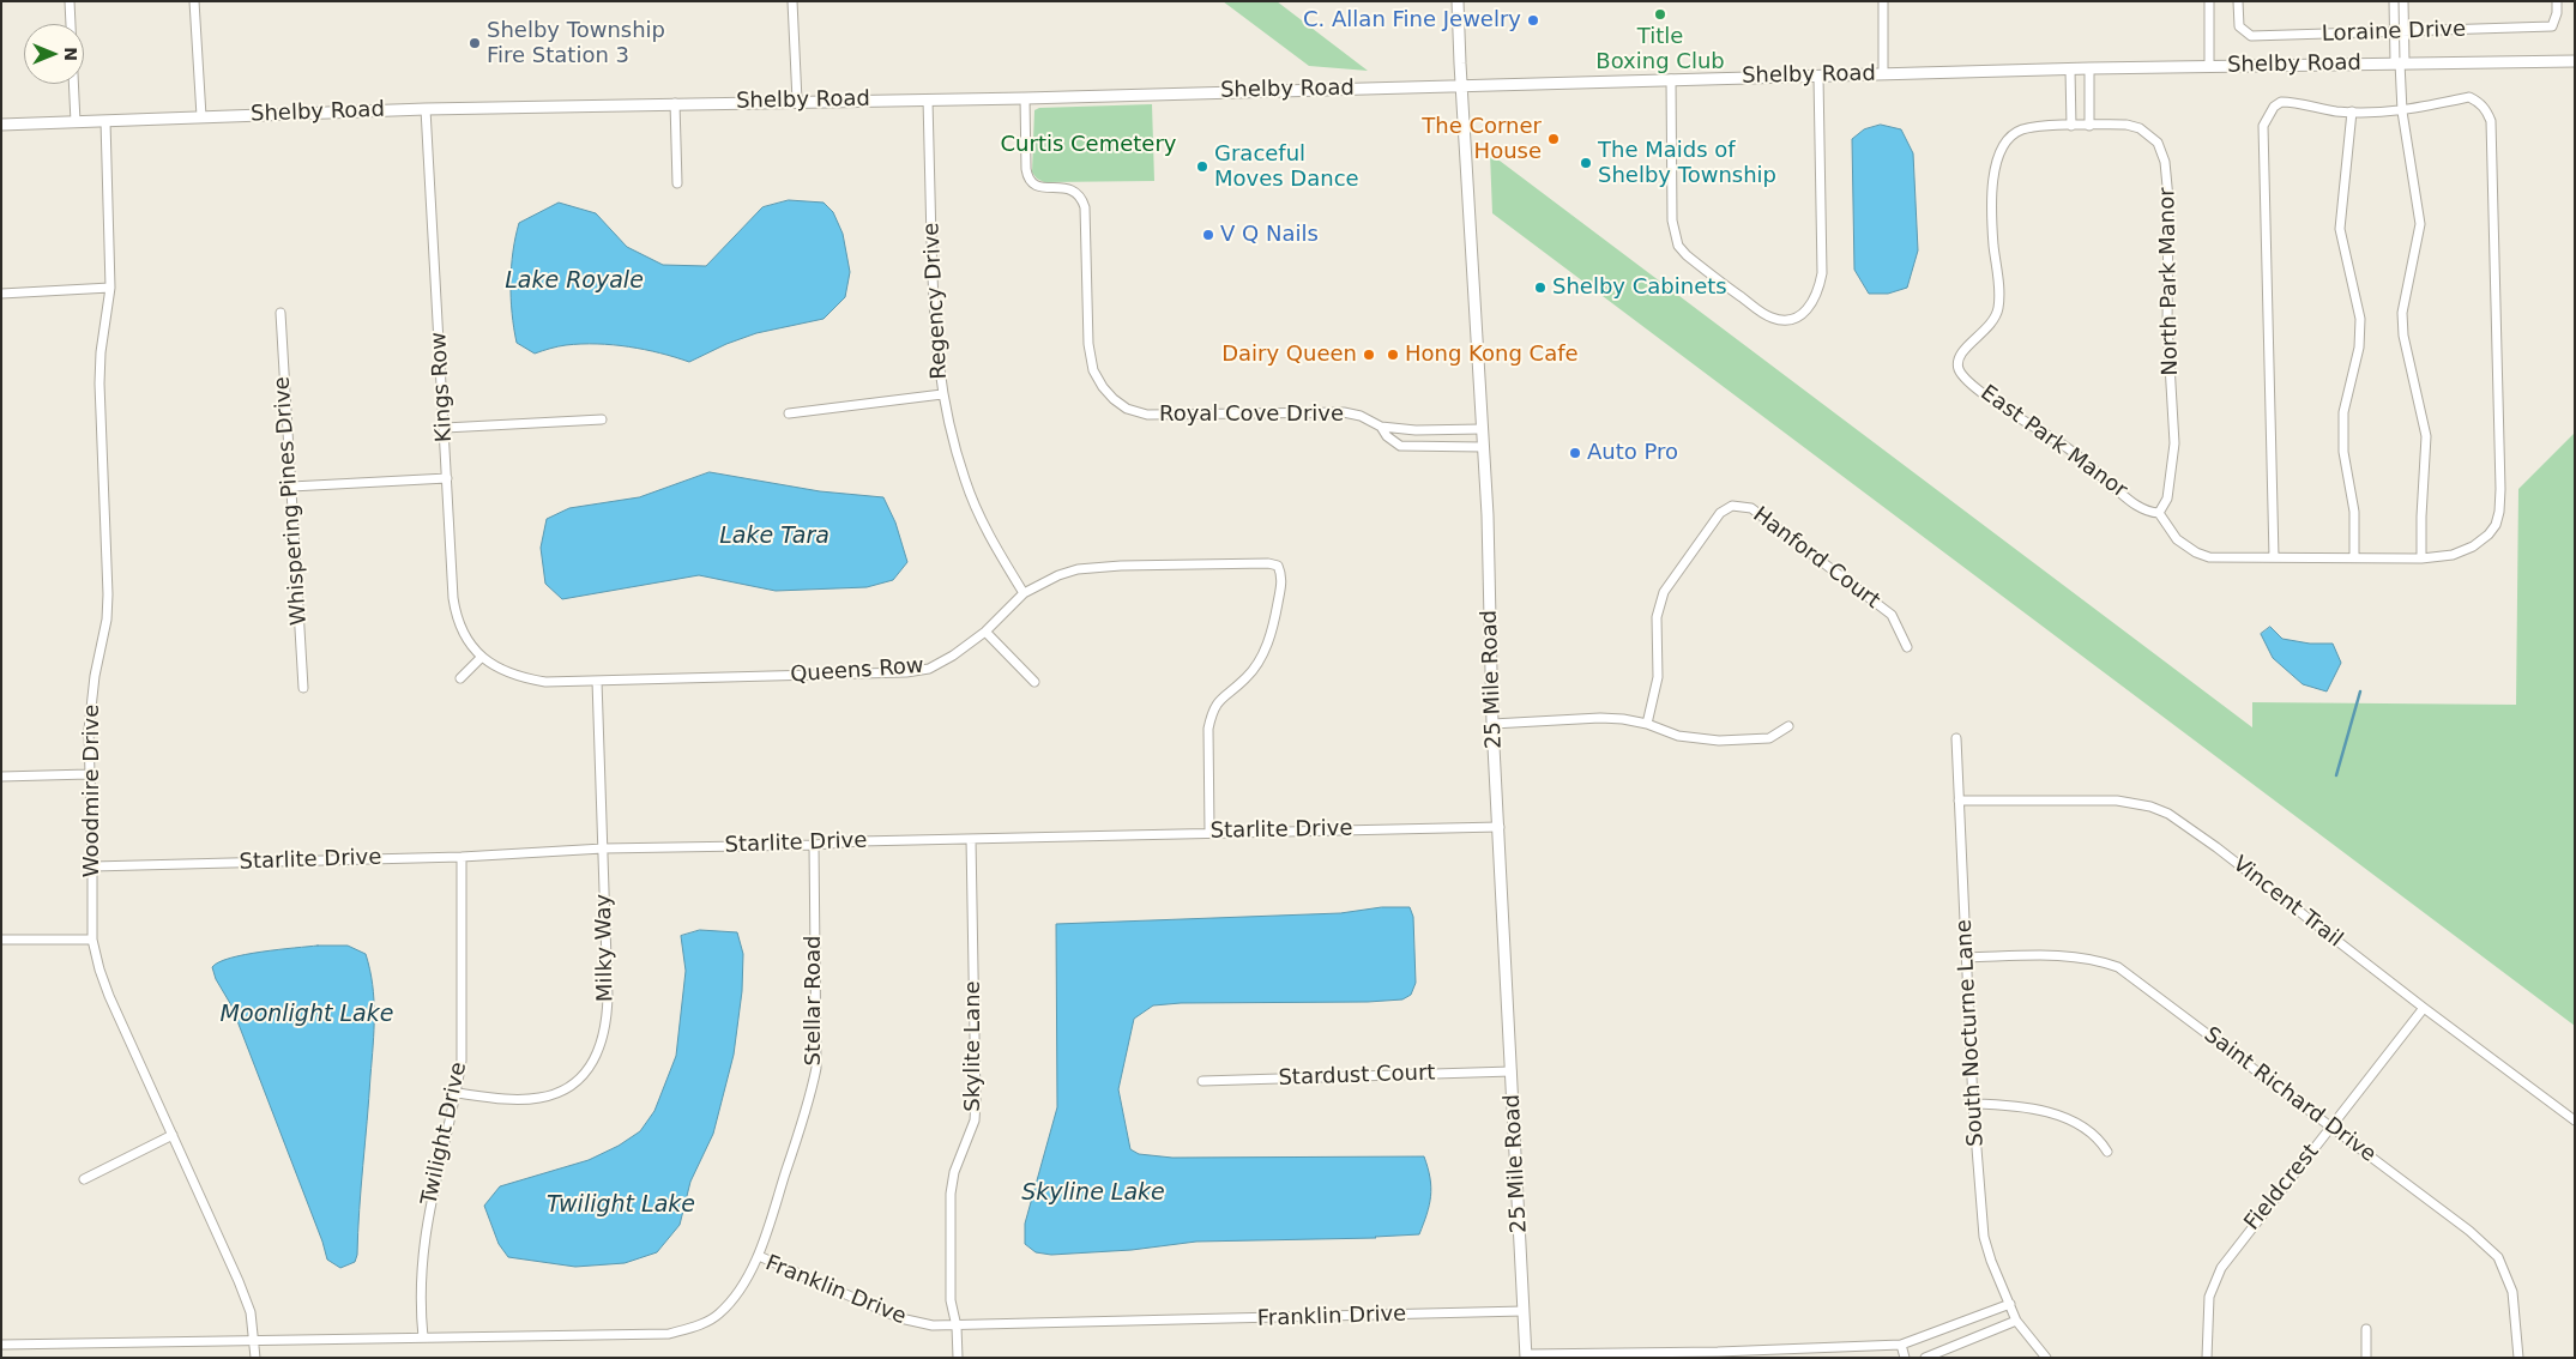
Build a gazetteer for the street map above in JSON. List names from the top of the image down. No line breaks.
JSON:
{"streets":{"street":["Loraine Drive","Shelby Road","North Park Manor","Regency Drive","Kings Row","Royal Cove Drive","East Park Manor","Whispering Pines Drive","Hanford Court","Queens Row","25 Mile Road","Woodmire Drive","Starlite Drive","Vincent Trail","Milky Way","Stellar Road","South Nocturne Lane","Skylite Lane","Stardust Court","Saint Richard Drive","Twilight Drive","Fieldcrest","Franklin Drive"]},"crossings":[["Shelby Road","Regency Drive"],["Shelby Road","Kings Row"],["Shelby Road","Royal Cove Drive"],["Shelby Road","25 Mile Road"],["Shelby Road","Woodmire Drive"],["North Park Manor","East Park Manor"],["Regency Drive","Queens Row"],["Kings Row","Queens Row"],["Royal Cove Drive","25 Mile Road"],["Queens Row","Starlite Drive"],["Queens Row","Milky Way"],["25 Mile Road","Starlite Drive"],["25 Mile Road","Stardust Court"],["25 Mile Road","Franklin Drive"],["Woodmire Drive","Starlite Drive"],["Woodmire Drive","Franklin Drive"],["Starlite Drive","Milky Way"],["Starlite Drive","Stellar Road"],["Starlite Drive","Skylite Lane"],["Starlite Drive","Twilight Drive"],["Vincent Trail","South Nocturne Lane"],["Vincent Trail","Fieldcrest"],["Milky Way","Twilight Drive"],["Stellar Road","Franklin Drive"],["South Nocturne Lane","Saint Richard Drive"],["Skylite Lane","Franklin Drive"],["Saint Richard Drive","Fieldcrest"],["Twilight Drive","Franklin Drive"]],"water":["Lake Royale","Lake Tara","Moonlight Lake","Skyline Lake","Twilight Lake"],"parks":["Curtis Cemetery"],"places":["Title Boxing Club","C. Allan Fine Jewelry","Shelby Township Fire Station 3","The Corner House","The Maids of Shelby Township","Graceful Moves Dance","V Q Nails","Shelby Cabinets","Dairy Queen","Hong Kong Cafe","Auto Pro"],"north":"right"}
